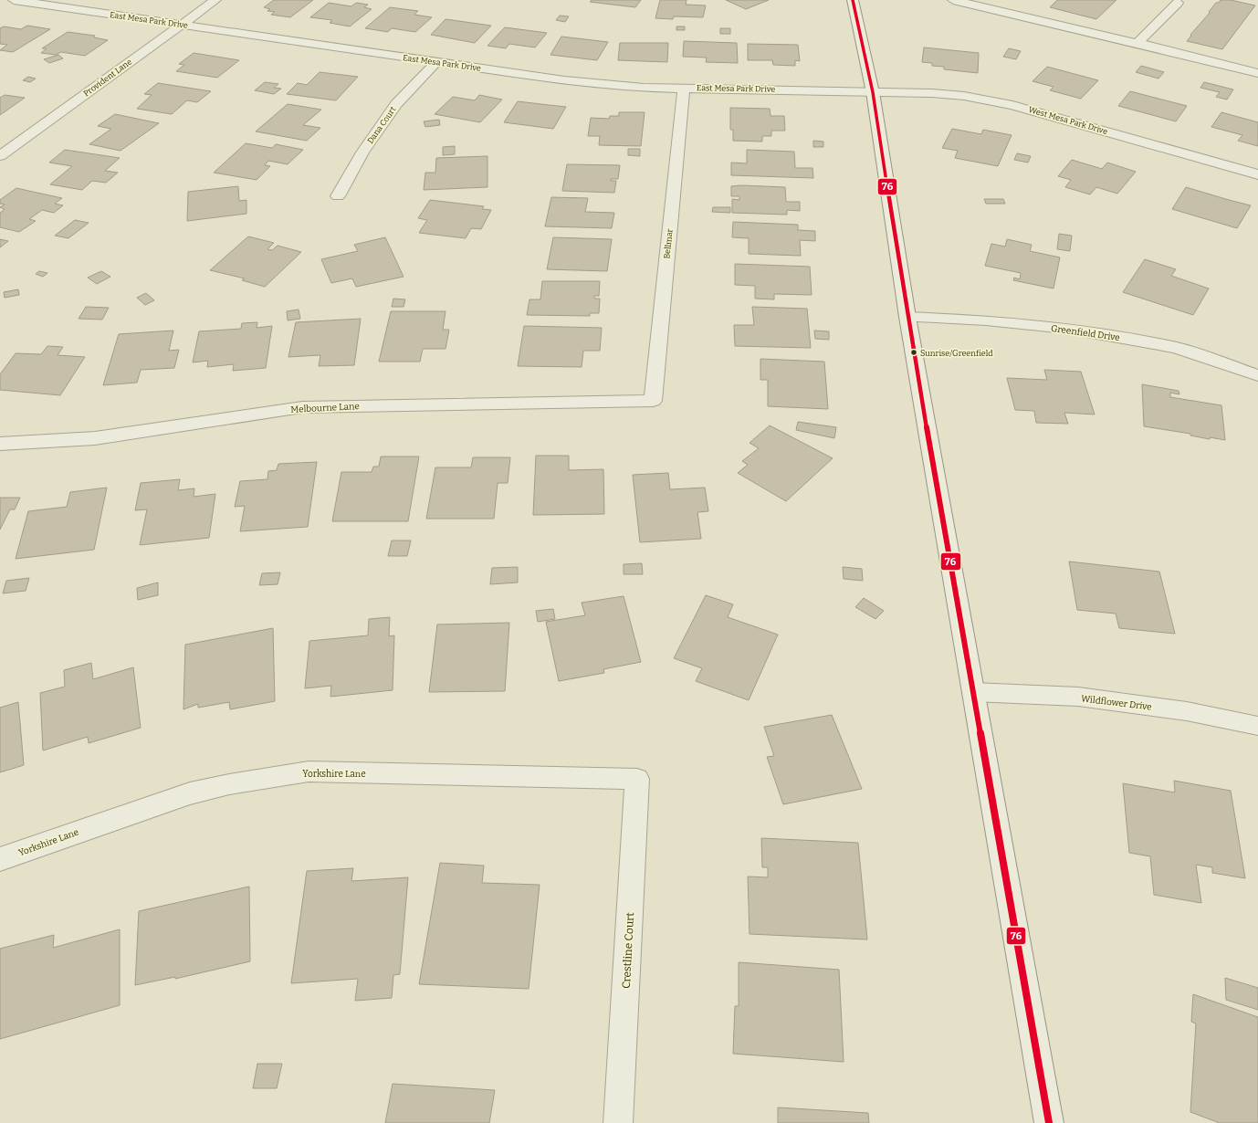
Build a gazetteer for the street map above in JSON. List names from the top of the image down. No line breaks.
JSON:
{"streets":{"street":["East Mesa Park Drive","Provident Lane","West Mesa Park Drive","Dana Court","Bellmar","Greenfield Drive","Melbourne Lane","Wildflower Drive","Yorkshire Lane","Crestline Court"]},"crossings":[["East Mesa Park Drive","Provident Lane"],["East Mesa Park Drive","West Mesa Park Drive"],["East Mesa Park Drive","Dana Court"],["East Mesa Park Drive","Bellmar"],["Bellmar","Melbourne Lane"],["Yorkshire Lane","Crestline Court"]],"places":["Sunrise/Greenfield"],"lines":["transit line 76"]}
